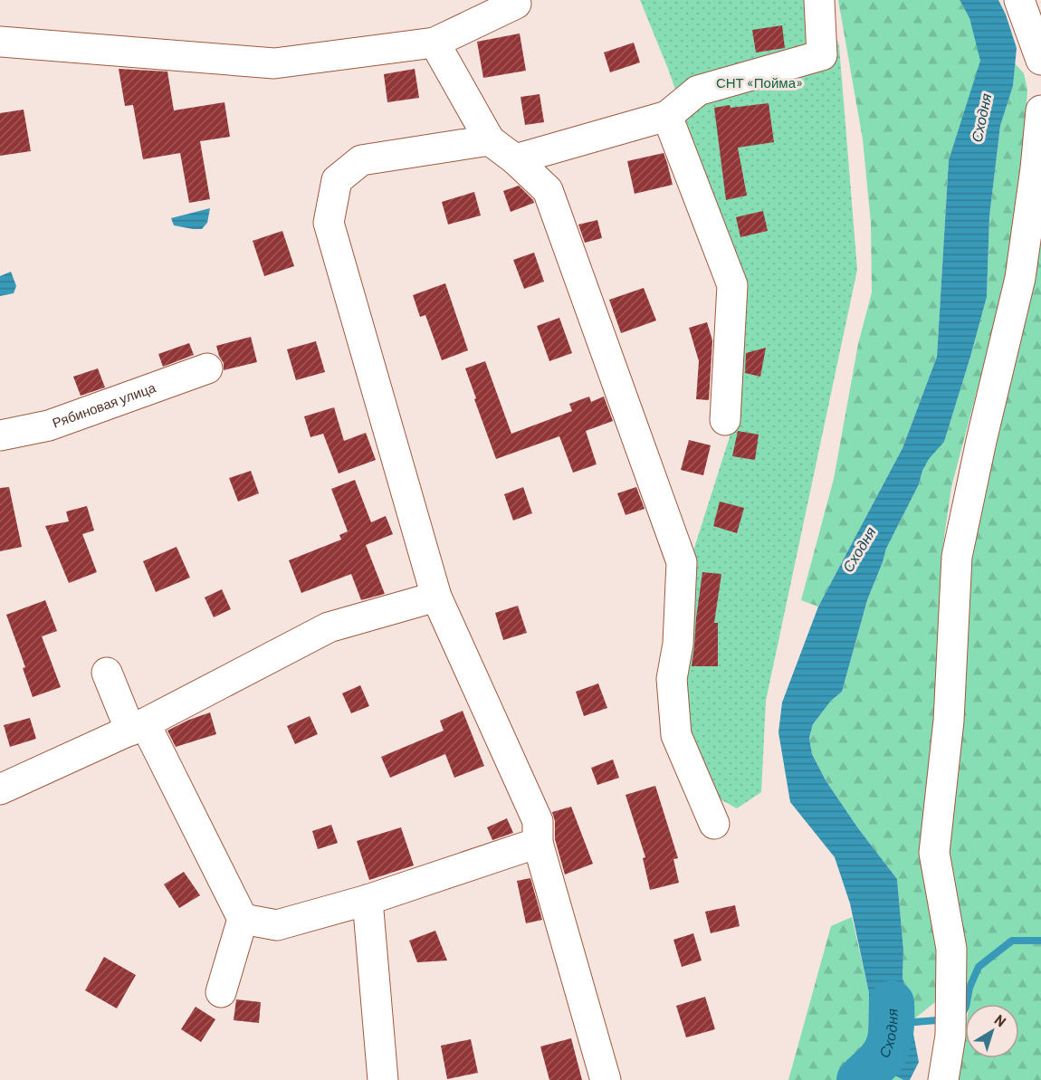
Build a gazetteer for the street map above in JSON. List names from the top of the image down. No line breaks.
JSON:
{"streets":{"street":["Рябиновая улица"]},"water":["Сходня"],"parks":["СНТ «Пойма»"],"north":"top right"}
